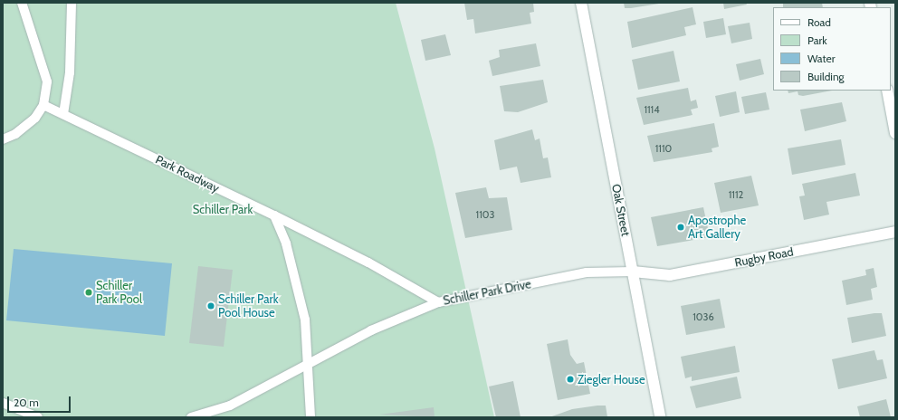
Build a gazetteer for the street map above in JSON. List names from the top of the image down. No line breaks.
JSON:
{"streets":{"street":["Oak Street","Rugby Road"],"lane":["Park Roadway","Schiller Park Drive"]},"crossings":[["Park Roadway","Schiller Park Drive"],["Oak Street","Rugby Road"],["Oak Street","Schiller Park Drive"],["Rugby Road","Schiller Park Drive"]],"parks":["Schiller Park"],"places":["Apostrophe Art Gallery","Schiller Park Pool","Schiller Park Pool House","Ziegler House"],"house_numbers":["1114","1110","1112","1103","1036"],"legend":["Road","Park","Water","Building"],"scale_bar":"20 m"}
